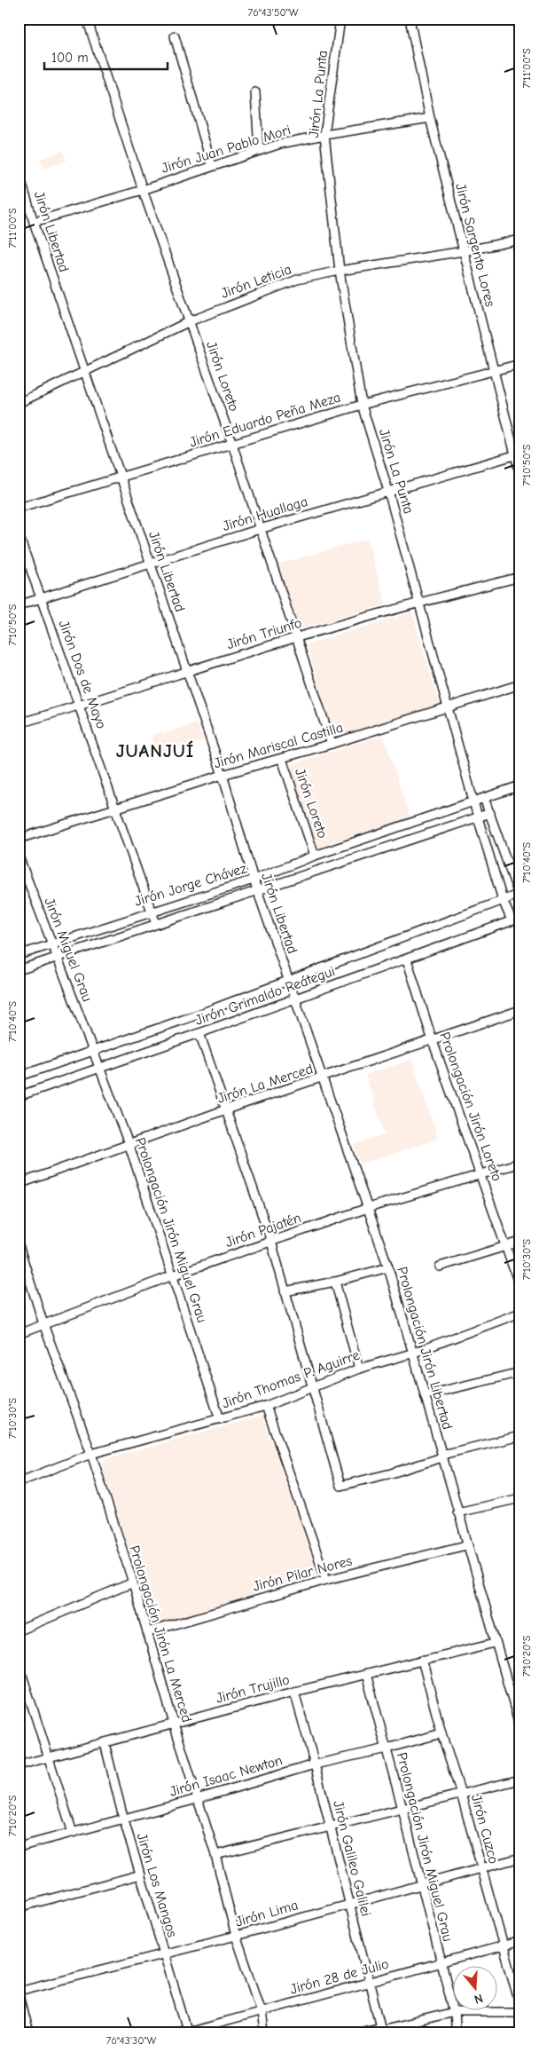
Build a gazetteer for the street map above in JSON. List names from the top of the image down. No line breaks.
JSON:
{"streets":{"street":["Jirón La Punta","Jirón Juan Pablo Mori","Jirón Libertad","Jirón Sargento Lores","Jirón Leticia","Jirón Loreto","Jirón Eduardo Peña Meza","Jirón Huallaga","Jirón Triunfo","Jirón Dos de Mayo","Jirón Mariscal Castilla","Jirón Jorge Chávez","Jirón Miguel Grau","Jirón Grimaldo Reátegui","Jirón La Merced","Prolongación Jirón Loreto","Prolongación Jirón Miguel Grau","Jirón Pajatén","Prolongación Jirón Libertad","Jirón Thomas P. Aguirre","Jirón Pilar Nores","Prolongación Jirón La Merced","Jirón Trujillo","Jirón Isaac Newton","Jirón Cuzco","Jirón Galileo Galilei","Jirón Los Mangos","Jirón Lima","Jirón 28 de Julio"]},"crossings":[["Jirón La Punta","Jirón Juan Pablo Mori"],["Jirón La Punta","Jirón Leticia"],["Jirón La Punta","Jirón Eduardo Peña Meza"],["Jirón La Punta","Jirón Huallaga"],["Jirón La Punta","Jirón Triunfo"],["Jirón La Punta","Jirón Mariscal Castilla"],["Jirón La Punta","Jirón Jorge Chávez"],["Jirón La Punta","Jirón Grimaldo Reátegui"],["Jirón Juan Pablo Mori","Jirón Libertad"],["Jirón Juan Pablo Mori","Jirón Sargento Lores"],["Jirón Juan Pablo Mori","Jirón Loreto"],["Jirón Libertad","Jirón Leticia"],["Jirón Libertad","Jirón Eduardo Peña Meza"],["Jirón Libertad","Jirón Huallaga"],["Jirón Libertad","Jirón Triunfo"],["Jirón Libertad","Jirón Mariscal Castilla"],["Jirón Libertad","Jirón Jorge Chávez"],["Jirón Libertad","Jirón Grimaldo Reátegui"],["Jirón Libertad","Prolongación Jirón Libertad"],["Jirón Sargento Lores","Jirón Leticia"],["Jirón Sargento Lores","Jirón Eduardo Peña Meza"],["Jirón Sargento Lores","Jirón Huallaga"],["Jirón Leticia","Jirón Loreto"],["Jirón Loreto","Jirón Eduardo Peña Meza"],["Jirón Loreto","Jirón Huallaga"],["Jirón Loreto","Jirón Triunfo"],["Jirón Loreto","Jirón Mariscal Castilla"],["Jirón Loreto","Jirón Jorge Chávez"],["Jirón Huallaga","Jirón Dos de Mayo"],["Jirón Triunfo","Jirón Dos de Mayo"],["Jirón Dos de Mayo","Jirón Mariscal Castilla"],["Jirón Dos de Mayo","Jirón Jorge Chávez"],["Jirón Jorge Chávez","Jirón Miguel Grau"],["Jirón Miguel Grau","Jirón Grimaldo Reátegui"],["Jirón Miguel Grau","Prolongación Jirón Miguel Grau"],["Jirón Grimaldo Reátegui","Prolongación Jirón Loreto"],["Jirón Grimaldo Reátegui","Prolongación Jirón Miguel Grau"],["Jirón Grimaldo Reátegui","Prolongación Jirón Libertad"],["Jirón La Merced","Prolongación Jirón Loreto"],["Jirón La Merced","Prolongación Jirón Miguel Grau"],["Jirón La Merced","Prolongación Jirón Libertad"],["Prolongación Jirón Loreto","Jirón Pajatén"],["Prolongación Jirón Miguel Grau","Jirón Pajatén"],["Prolongación Jirón Miguel Grau","Jirón Thomas P. Aguirre"],["Prolongación Jirón Miguel Grau","Jirón Trujillo"],["Prolongación Jirón Miguel Grau","Jirón Isaac Newton"],["Prolongación Jirón Miguel Grau","Jirón Lima"],["Prolongación Jirón Miguel Grau","Jirón 28 de Julio"],["Jirón Pajatén","Prolongación Jirón Libertad"],["Jirón Pajatén","Prolongación Jirón La Merced"],["Prolongación Jirón Libertad","Jirón Thomas P. Aguirre"],["Prolongación Jirón Libertad","Jirón Pilar Nores"],["Prolongación Jirón Libertad","Jirón Trujillo"],["Jirón Thomas P. Aguirre","Prolongación Jirón La Merced"],["Jirón Pilar Nores","Prolongación Jirón La Merced"],["Prolongación Jirón La Merced","Jirón Trujillo"],["Prolongación Jirón La Merced","Jirón Isaac Newton"],["Prolongación Jirón La Merced","Jirón Lima"],["Prolongación Jirón La Merced","Jirón 28 de Julio"],["Jirón Trujillo","Jirón Cuzco"],["Jirón Trujillo","Jirón Galileo Galilei"],["Jirón Trujillo","Jirón Los Mangos"],["Jirón Isaac Newton","Jirón Cuzco"],["Jirón Isaac Newton","Jirón Galileo Galilei"],["Jirón Isaac Newton","Jirón Los Mangos"],["Jirón Cuzco","Jirón Lima"],["Jirón Cuzco","Jirón 28 de Julio"],["Jirón Galileo Galilei","Jirón Lima"],["Jirón Galileo Galilei","Jirón 28 de Julio"],["Jirón Los Mangos","Jirón Lima"],["Jirón Los Mangos","Jirón 28 de Julio"]],"districts":["JUANJUÍ"],"scale_bar":"100 m","north":"bottom","coordinates":["76°43'50\"W","7°11'00\"S","7°10'50\"S","7°10'40\"S","7°10'30\"S","7°10'20\"S","76°43'30\"W"]}
